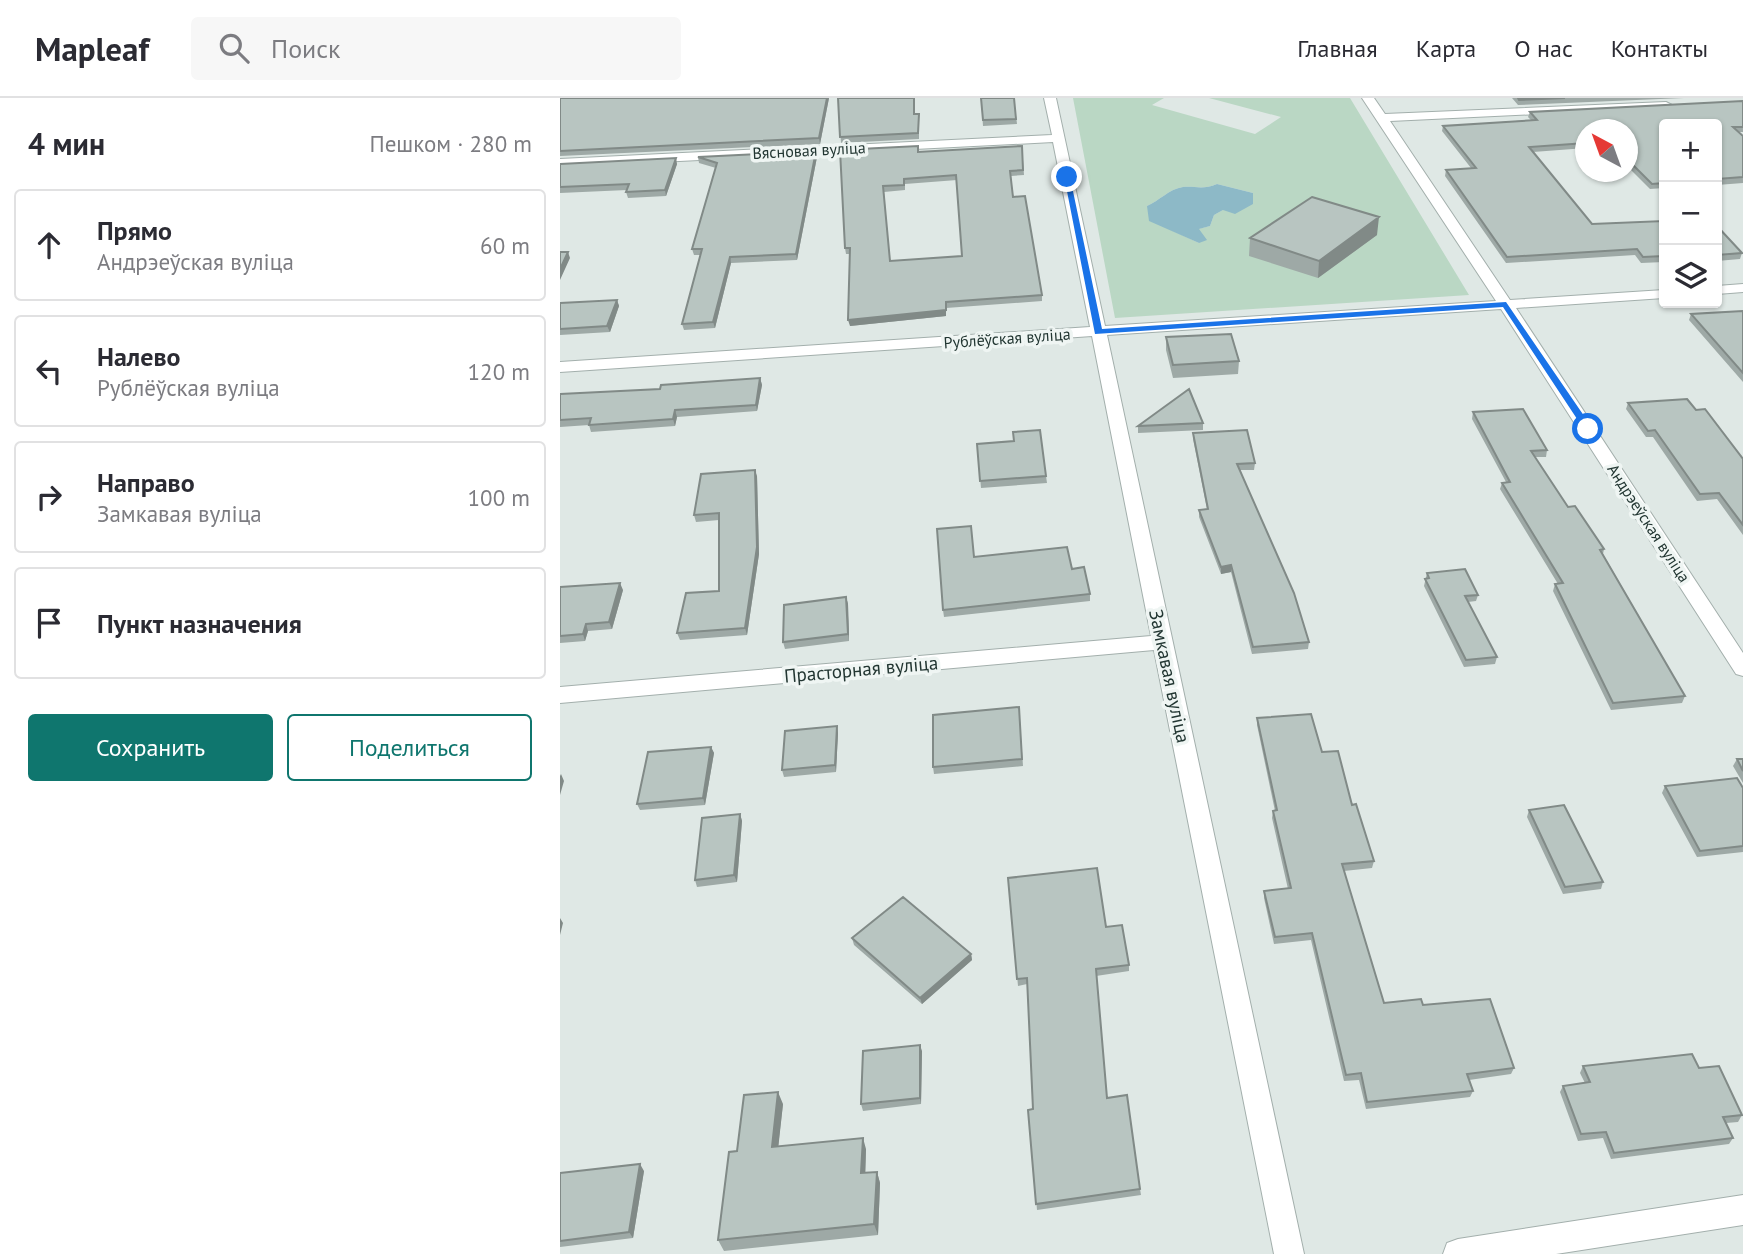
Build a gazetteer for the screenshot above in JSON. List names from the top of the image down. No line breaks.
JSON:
{"streets":{"street":["Вясновая вуліца","Рублёўская вуліца","Андрэеўская вуліца","Прасторная вуліца","Замкавая вуліца"]},"crossings":[["Вясновая вуліца","Замкавая вуліца"],["Рублёўская вуліца","Андрэеўская вуліца"],["Рублёўская вуліца","Замкавая вуліца"],["Прасторная вуліца","Замкавая вуліца"]],"north":"top left","page":{"header":"Mapleaf","search":"Поиск","nav":["Главная","Карта","О нас","Контакты"],"heading":["4 мин","Пешком · 280 m"],"map_buttons":["+","−"],"list":[["Прямо","Андрэеўская вуліца","60 m"],["Налево","Рублёўская вуліца","120 m"],["Направо","Замкавая вуліца","100 m"],"Пункт назначения"],"buttons":["Сохранить","Поделиться"]}}
